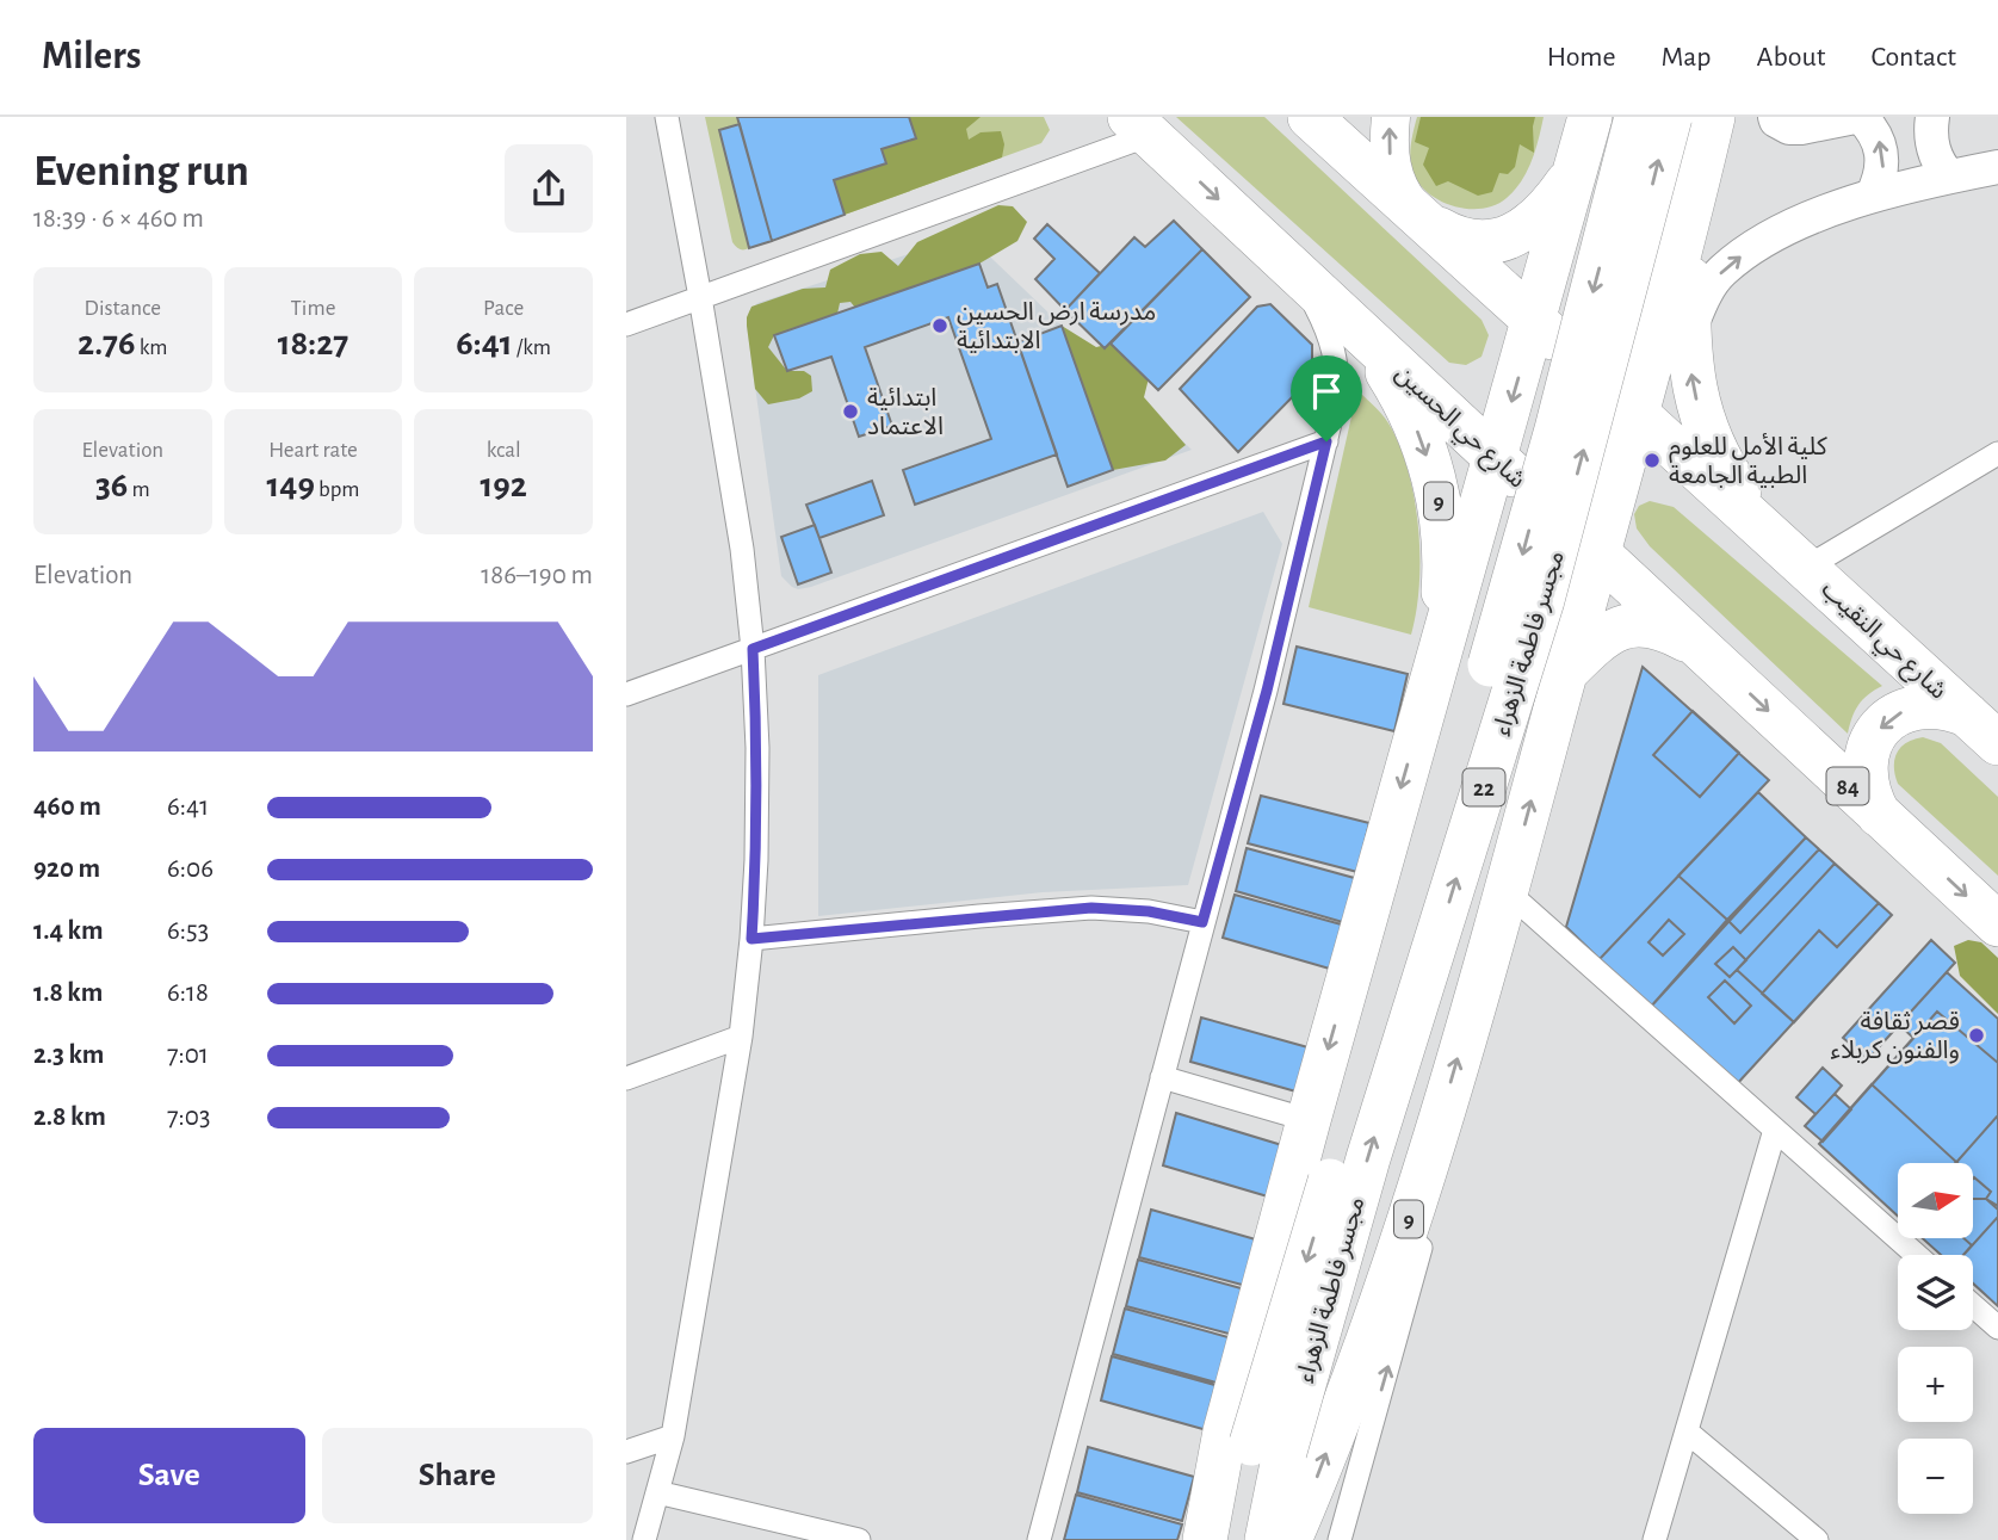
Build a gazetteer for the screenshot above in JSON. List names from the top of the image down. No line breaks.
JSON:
{"streets":{"highway":["شارع حي الحسين","9","شارع حي النقيب","مجسر فاطمة الزهراء","84","22"]},"crossings":[["شارع حي الحسين","9"],["شارع حي الحسين","84"],["مجسر فاطمة الزهراء","22"]],"places":["مدرسة ارض الحسين الابتدائية","ابتدائية الاعتماد","كلية الأمل للعلوم الطبية الجامعة","قصر ثقافة والفنون كربلاء"],"north":"right","page":{"header":"Milers","nav":["Home","Map","About","Contact"],"heading":["Evening run","18:39 · 6 × 460 m"],"stats":[["Distance","2.76 km"],["Time","18:27"],["Pace","6:41 /km"],["Elevation","36 m"],["Heart rate","149 bpm"],["kcal","192"]],"chart":["Elevation","186–190 m"],"list":[{"name":"460 m","note":"6:41"},{"name":"920 m","note":"6:06"},{"name":"1.4 km","note":"6:53"},{"name":"1.8 km","note":"6:18"},{"name":"2.3 km","note":"7:01"},{"name":"2.8 km","note":"7:03"}],"map_buttons":["+","−"],"buttons":["Save","Share"]}}
